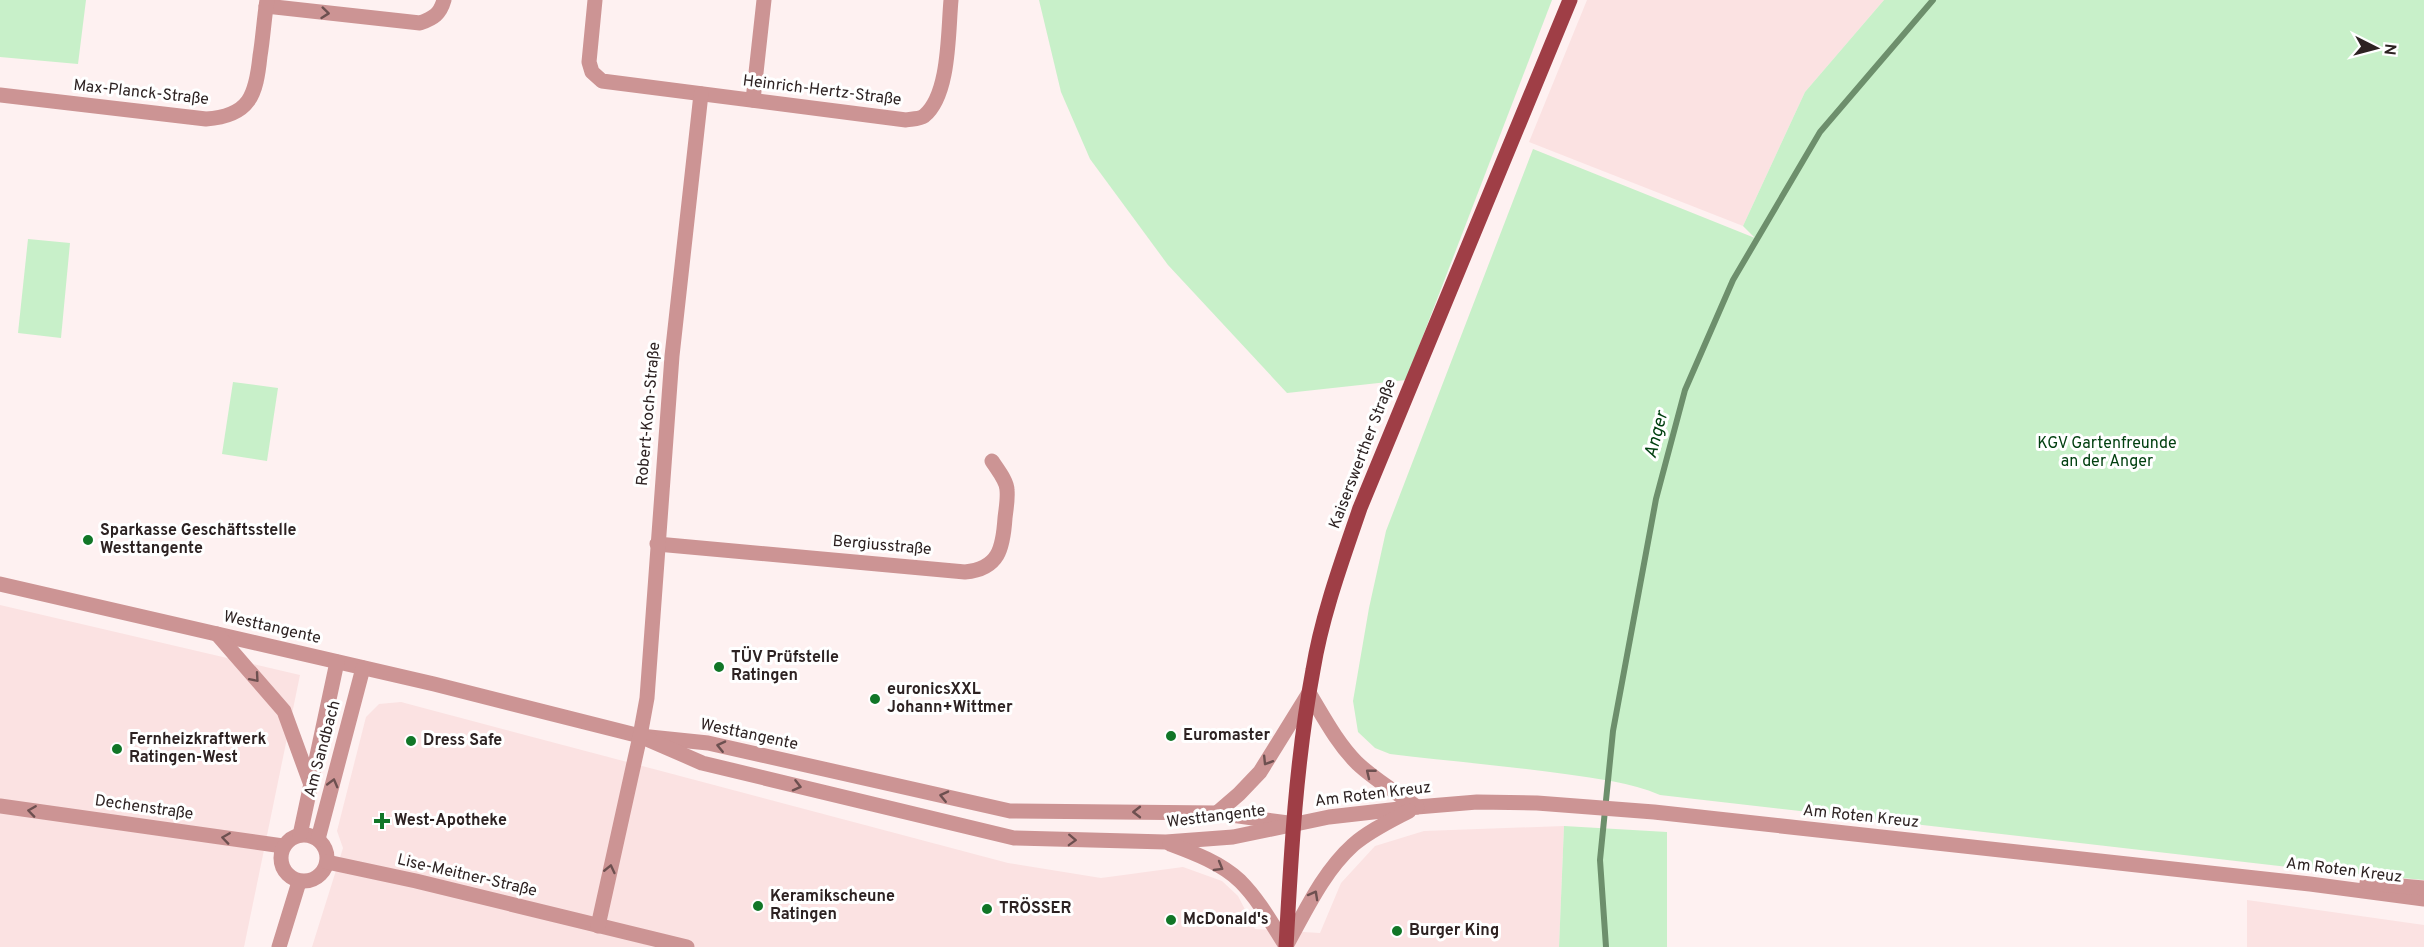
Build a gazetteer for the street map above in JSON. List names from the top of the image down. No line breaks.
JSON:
{"streets":{"main road":["Kaiserswerther Straße"],"street":["Heinrich-Hertz-Straße","Max-Planck-Straße","Robert-Koch-Straße","Bergiusstraße","Westtangente","Am Sandbach","Am Roten Kreuz","Dechenstraße","Lise-Meitner-Straße"]},"crossings":[["Heinrich-Hertz-Straße","Robert-Koch-Straße"],["Robert-Koch-Straße","Bergiusstraße"],["Robert-Koch-Straße","Westtangente"],["Kaiserswerther Straße","Westtangente"],["Kaiserswerther Straße","Am Roten Kreuz"],["Westtangente","Am Sandbach"],["Westtangente","Am Roten Kreuz"],["Am Sandbach","Dechenstraße"],["Am Sandbach","Lise-Meitner-Straße"],["Dechenstraße","Lise-Meitner-Straße"]],"one_way":["Dechenstraße"],"water":["Anger"],"parks":["KGV Gartenfreunde an der Anger"],"places":{"other":["Sparkasse Geschäftsstelle Westtangente","TÜV Prüfstelle Ratingen","euronicsXXL Johann+Wittmer","Euromaster","Dress Safe","Fernheizkraftwerk Ratingen-West","Keramikscheune Ratingen","TRÖSSER","McDonald's","Burger King"],"health":["West-Apotheke"]},"north":"right"}
